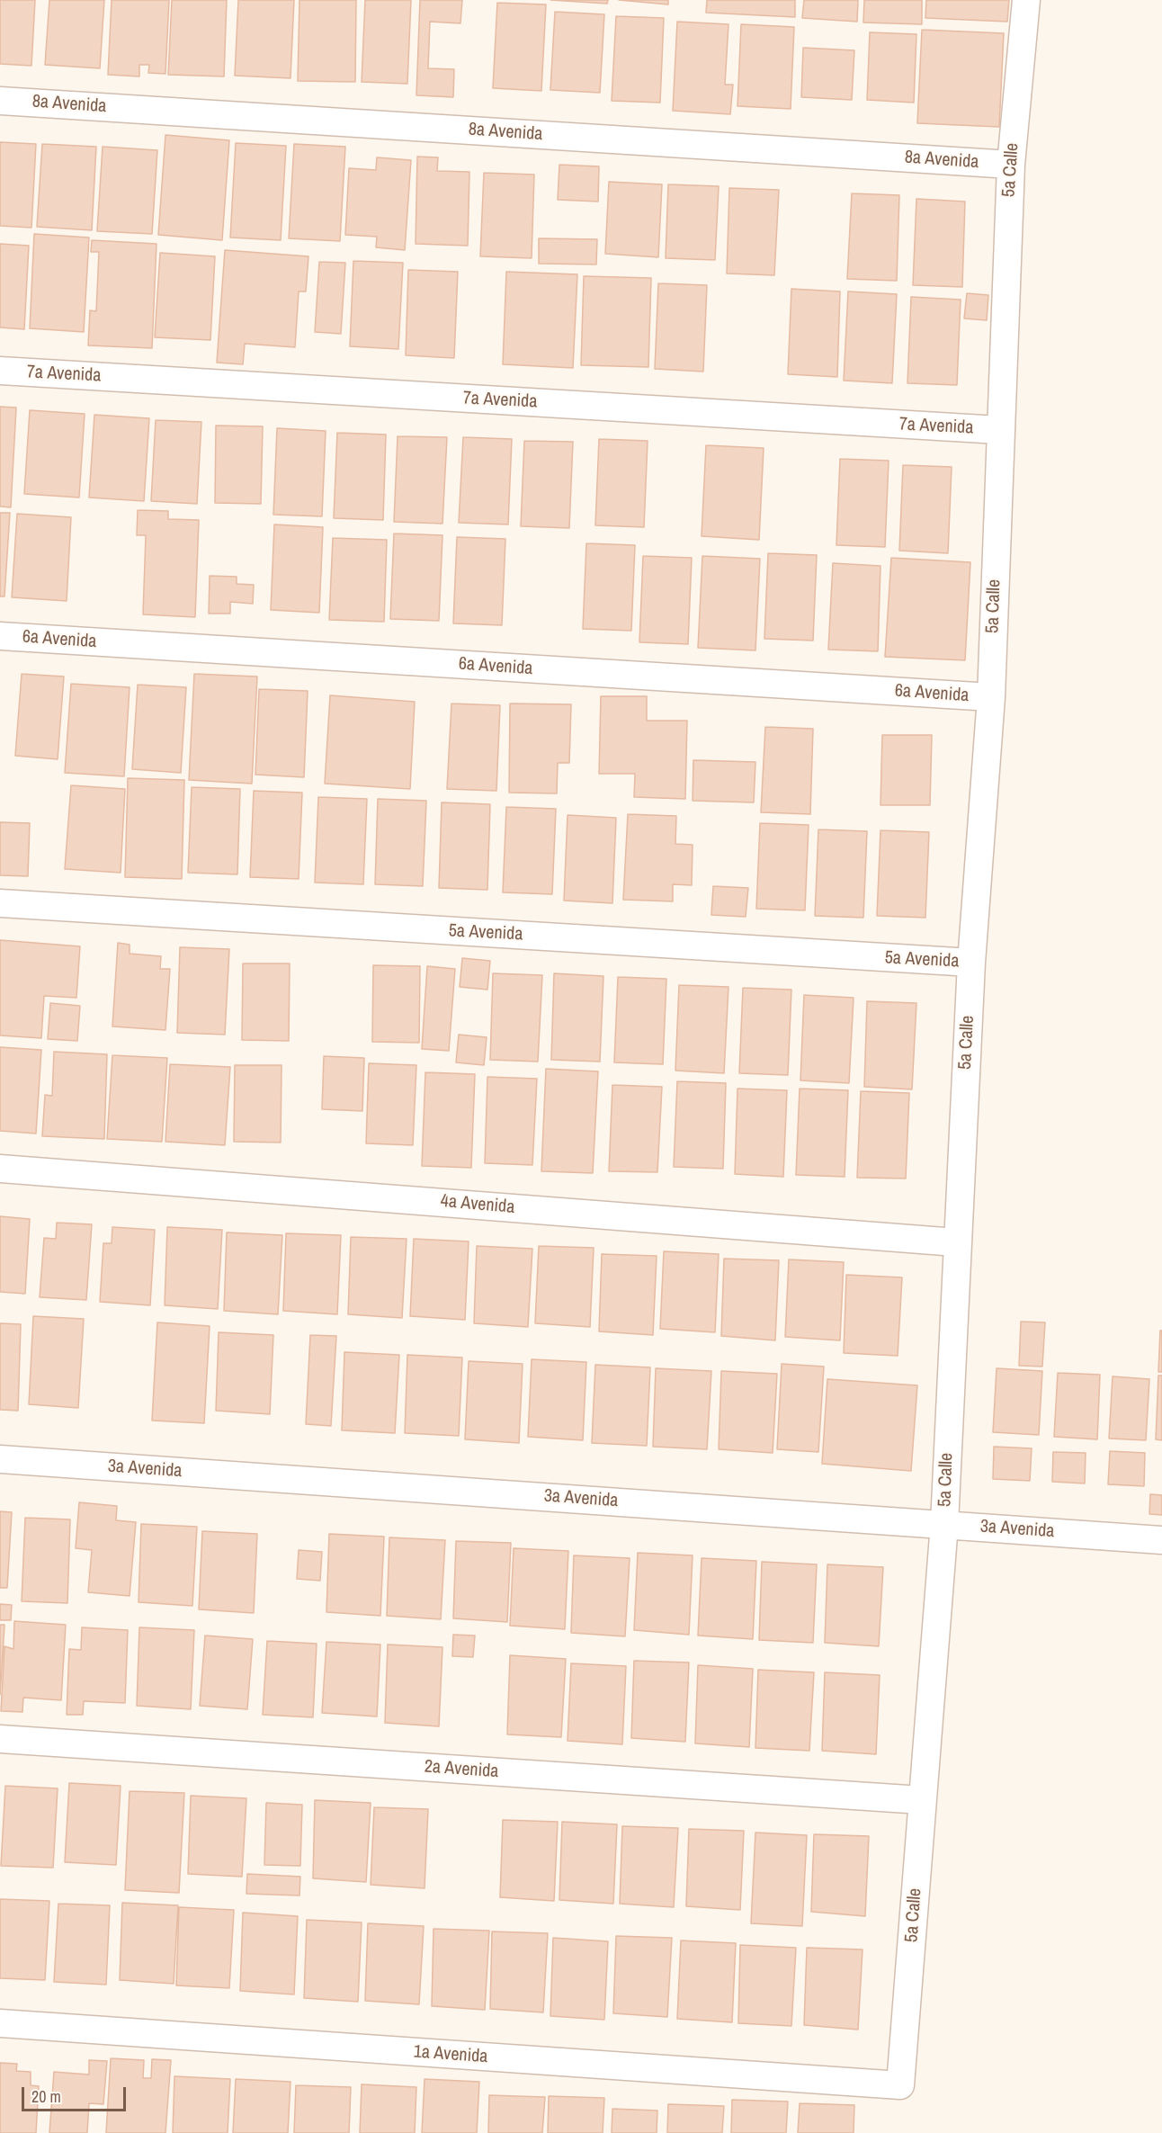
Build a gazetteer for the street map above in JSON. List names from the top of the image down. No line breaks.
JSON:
{"streets":{"street":["8a Avenida","5a Calle","7a Avenida","6a Avenida","5a Avenida","4a Avenida","3a Avenida","2a Avenida","1a Avenida"]},"crossings":[["8a Avenida","5a Calle"],["5a Calle","7a Avenida"],["5a Calle","6a Avenida"],["5a Calle","5a Avenida"],["5a Calle","4a Avenida"],["5a Calle","3a Avenida"],["5a Calle","2a Avenida"],["5a Calle","1a Avenida"]],"scale_bar":"20 m"}
